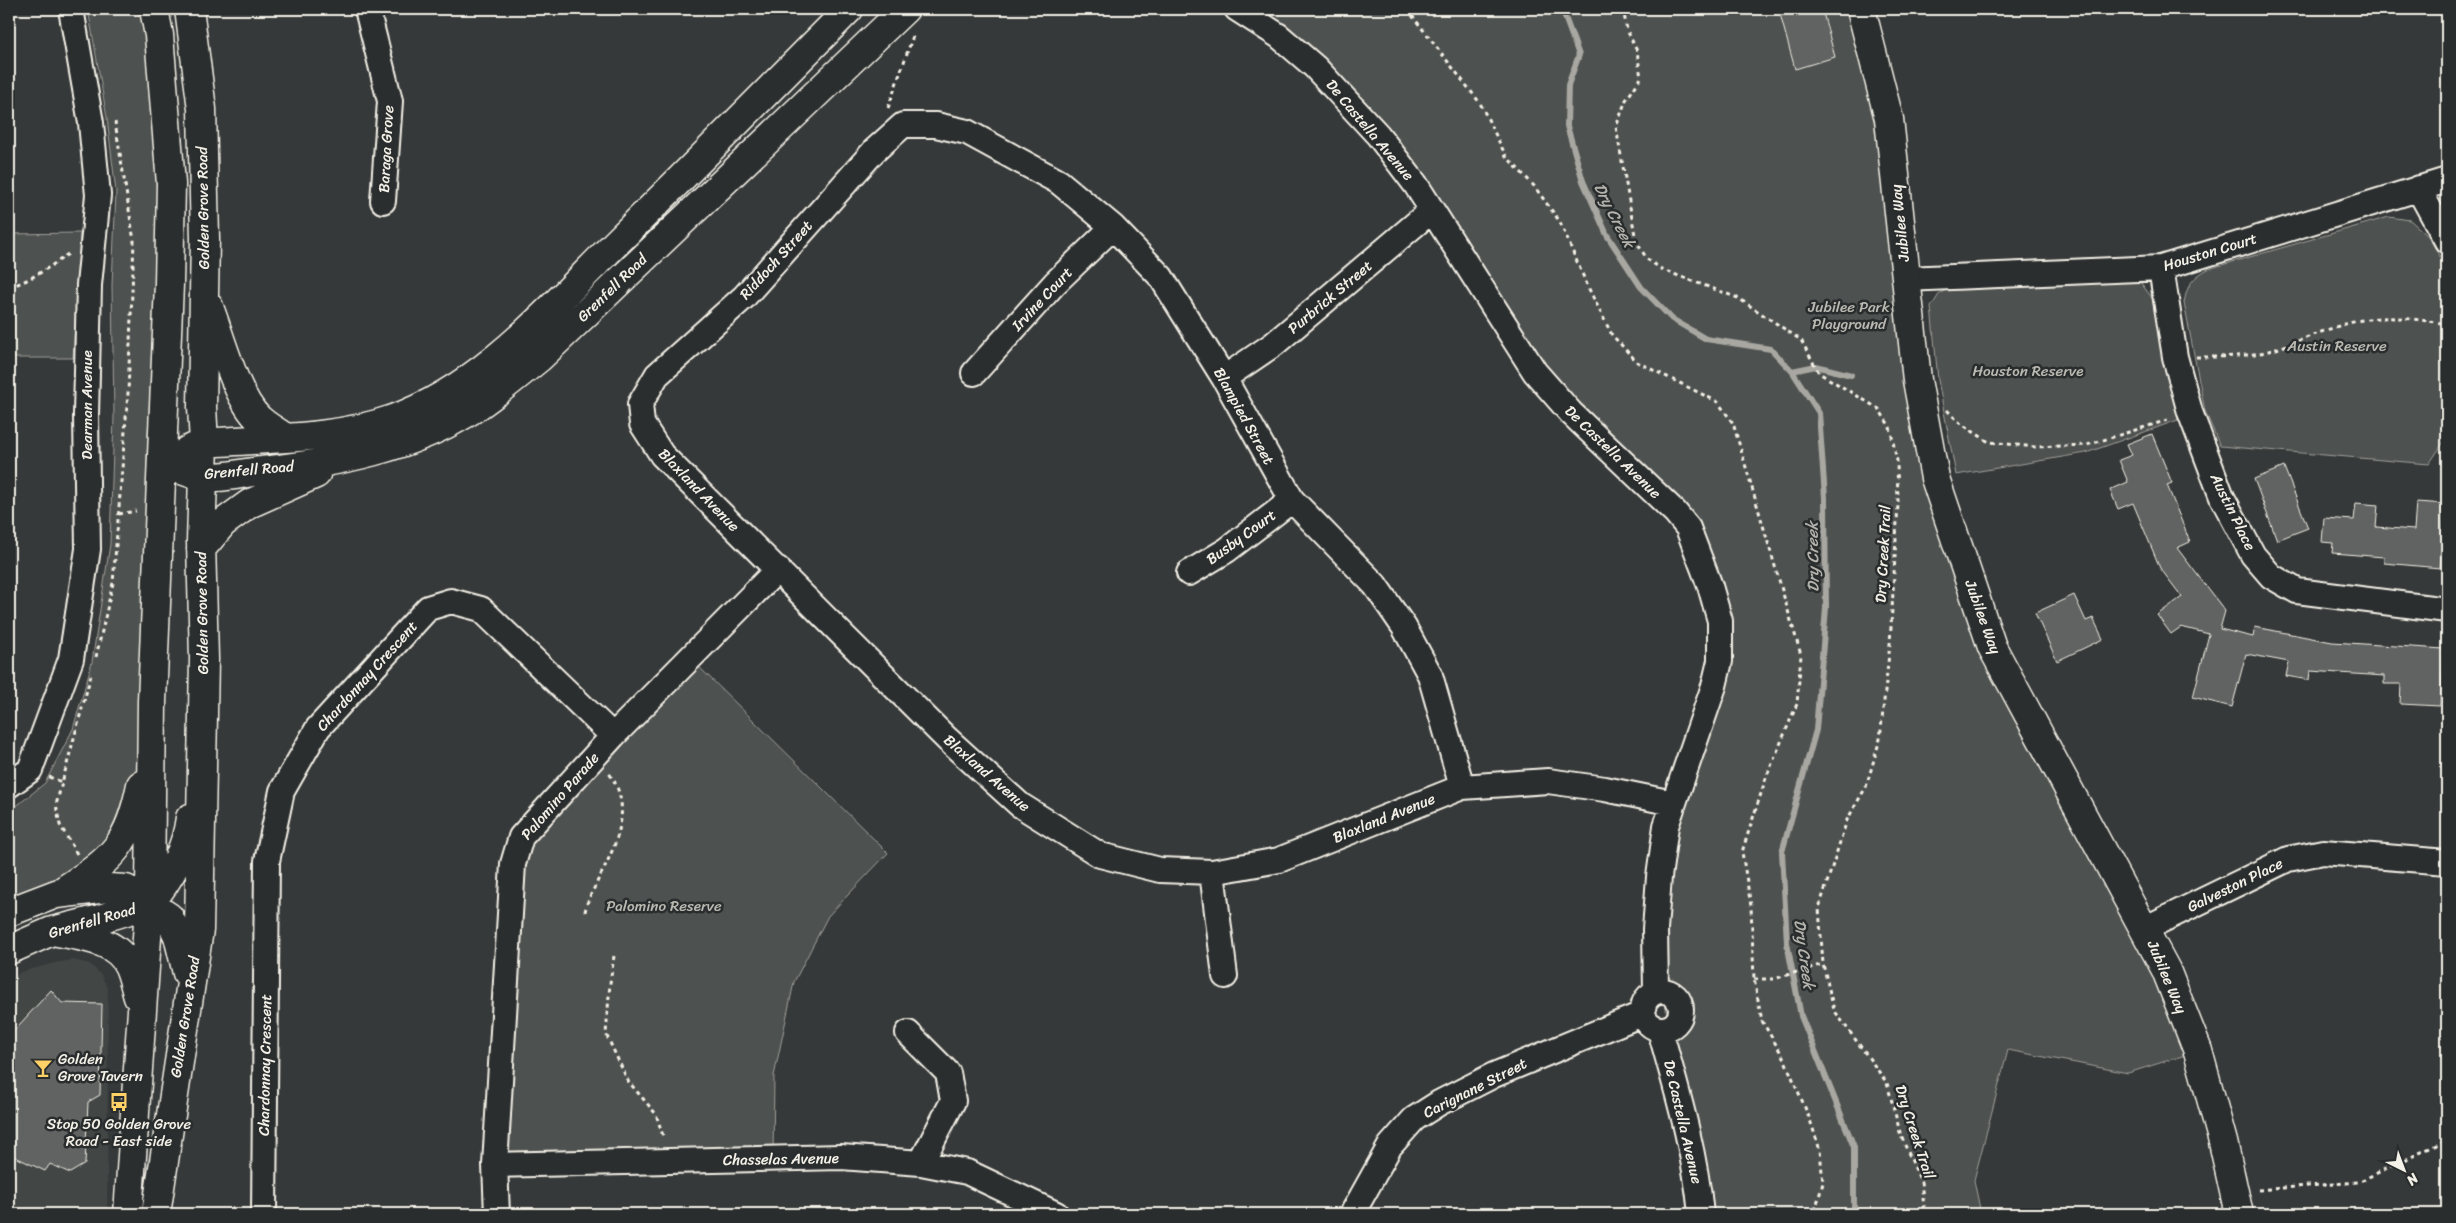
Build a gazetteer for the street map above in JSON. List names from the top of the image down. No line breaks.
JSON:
{"streets":{"main road":["Golden Grove Road","Jubilee Way","Grenfell Road"],"street":["De Castella Avenue","Baraga Grove","Houston Court","Riddoch Street","Purbrick Street","Irvine Court","Dearman Avenue","Blampied Street","Blaxland Avenue","Austin Place","Busby Court","Chardonnay Crescent","Palomino Parade","Galveston Place","Carignane Street","Chasselas Avenue"],"path":["Dry Creek Trail"]},"crossings":[["De Castella Avenue","Purbrick Street"],["De Castella Avenue","Blaxland Avenue"],["De Castella Avenue","Carignane Street"],["Golden Grove Road","Grenfell Road"],["Jubilee Way","Houston Court"],["Jubilee Way","Galveston Place"],["Houston Court","Austin Place"],["Riddoch Street","Blampied Street"],["Riddoch Street","Blaxland Avenue"],["Purbrick Street","Blampied Street"],["Irvine Court","Blampied Street"],["Blampied Street","Blaxland Avenue"],["Blampied Street","Busby Court"],["Blaxland Avenue","Palomino Parade"],["Chardonnay Crescent","Palomino Parade"],["Palomino Parade","Chasselas Avenue"]],"water":["Dry Creek"],"parks":["Jubilee Park Playground","Austin Reserve","Houston Reserve","Palomino Reserve"],"places":{"bar":["Golden Grove Tavern"],"bus stop":["Stop 50 Golden Grove Road - East side"]},"north":"bottom right"}
